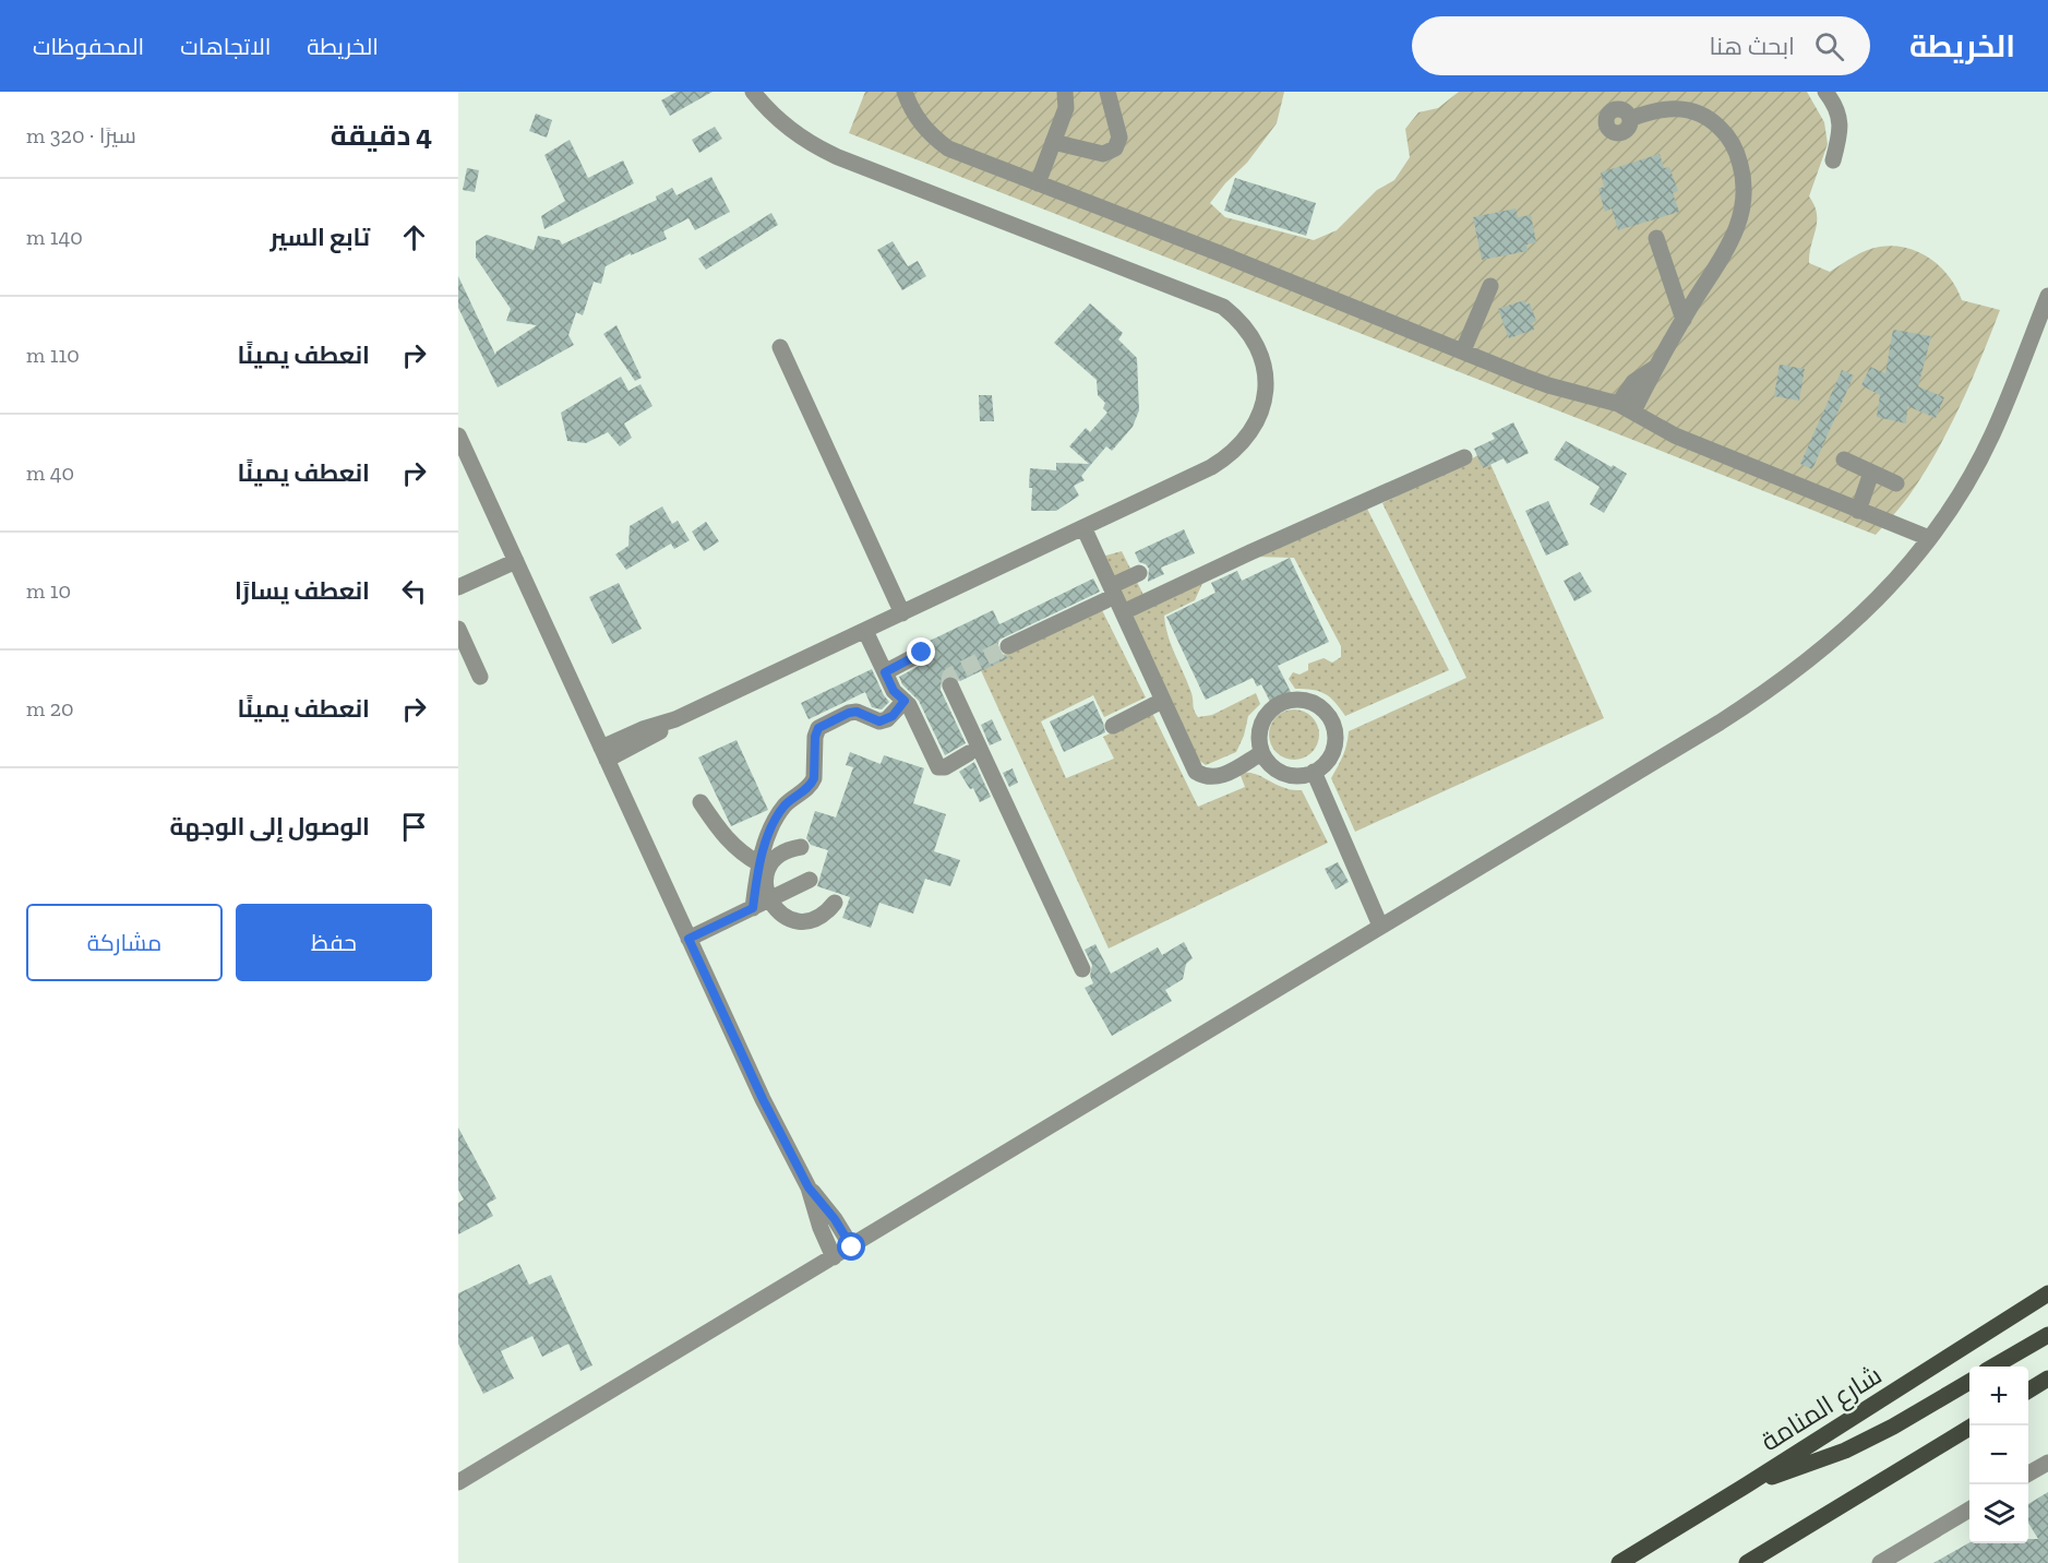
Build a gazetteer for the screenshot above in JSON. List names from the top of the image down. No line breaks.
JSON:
{"streets":{"main road":["شارع المنامة"]},"page":{"header":"الخريطة","search":"ابحث هنا","nav":["الخريطة","الاتجاهات","المحفوظات"],"heading":["4 دقيقة","سيرًا · 320 m"],"list":[["تابع السير","140 m"],["انعطف يمينًا","110 m"],["انعطف يمينًا","40 m"],["انعطف يسارًا","10 m"],["انعطف يمينًا","20 m"],"الوصول إلى الوجهة"],"buttons":["حفظ","مشاركة"],"map_buttons":["+","−"]}}
